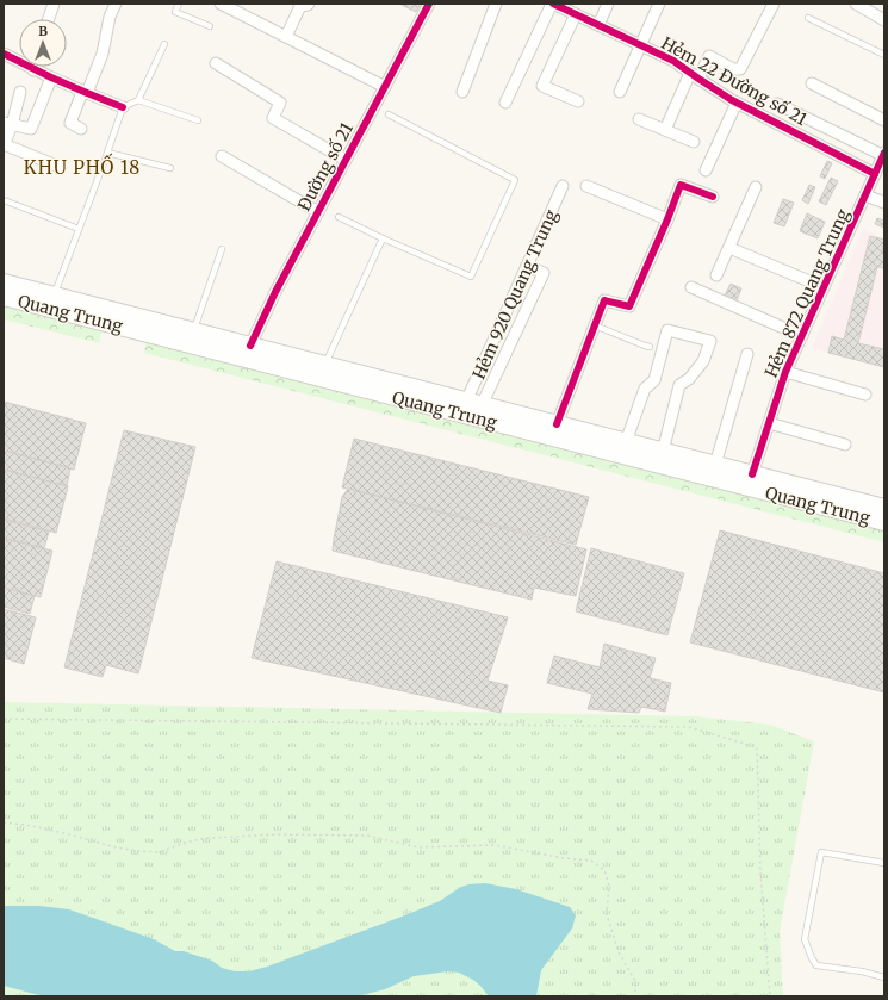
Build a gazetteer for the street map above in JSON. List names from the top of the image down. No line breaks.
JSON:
{"streets":{"main road":["Quang Trung"],"street":["Hẻm 22 Đường số 21","Đường số 21","Hẻm 872 Quang Trung","Hẻm 920 Quang Trung"]},"crossings":[["Hẻm 22 Đường số 21","Hẻm 872 Quang Trung"],["Đường số 21","Quang Trung"],["Hẻm 872 Quang Trung","Quang Trung"],["Hẻm 920 Quang Trung","Quang Trung"]],"districts":["KHU PHỐ 18"],"north":"top"}
